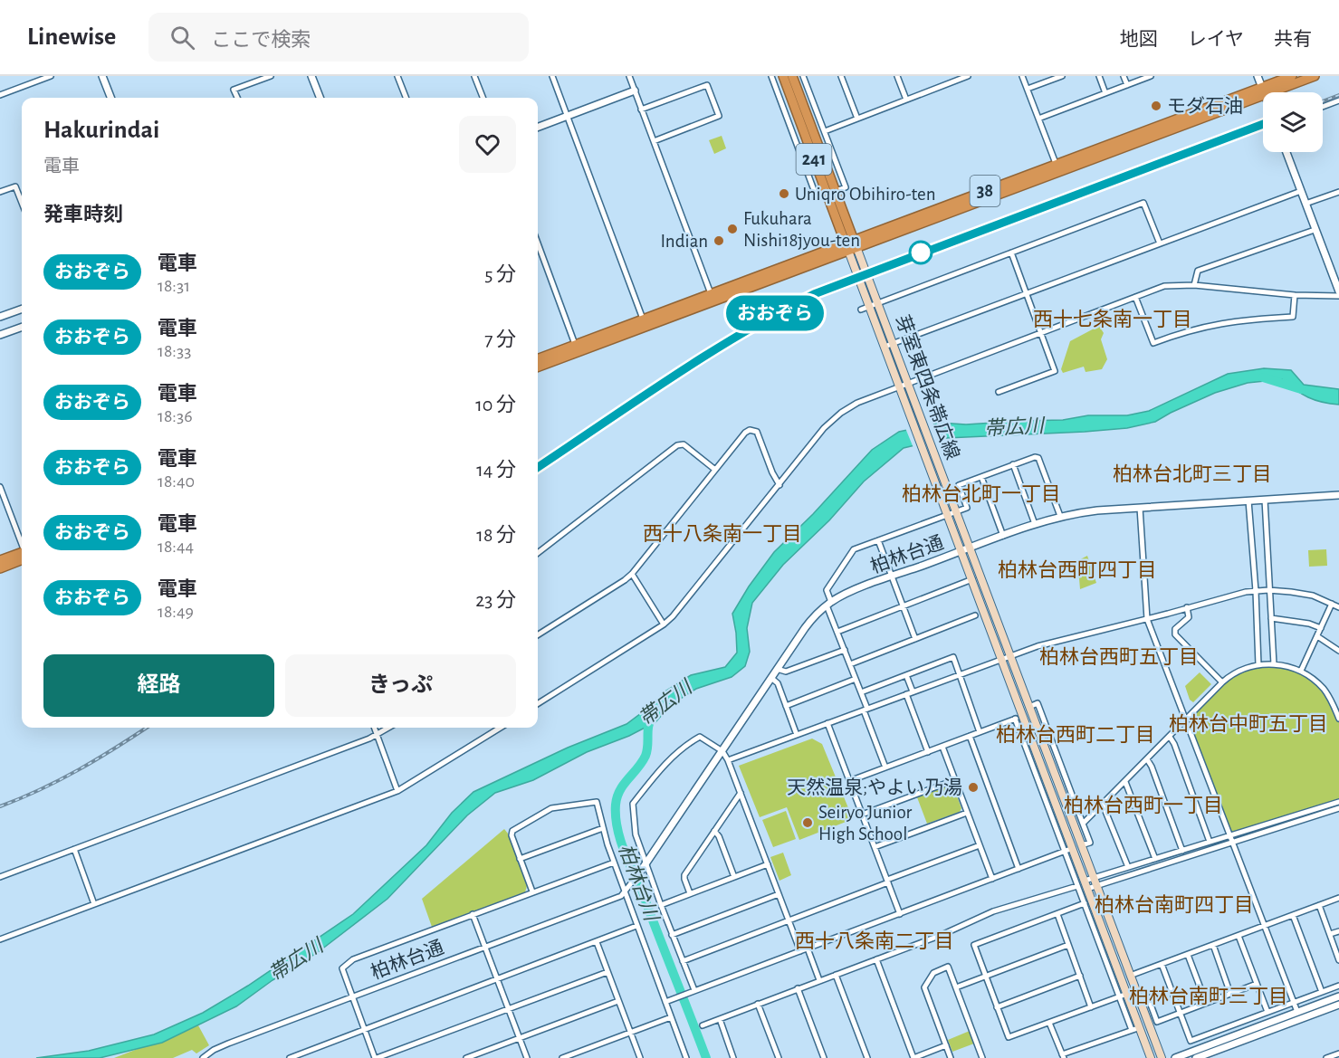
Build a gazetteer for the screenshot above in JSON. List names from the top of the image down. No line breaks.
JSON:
{"streets":{"highway":["241","38"],"main road":["芽室東四条帯広線"],"street":["柏林台通"]},"crossings":[["241","38"],["241","芽室東四条帯広線"],["38","芽室東四条帯広線"],["芽室東四条帯広線","柏林台通"]],"districts":["西十七条南一丁目","柏林台北町三丁目","柏林台北町一丁目","西十八条南一丁目","柏林台西町四丁目","柏林台西町五丁目","柏林台中町五丁目","柏林台西町二丁目","柏林台西町一丁目","柏林台南町四丁目","西十八条南二丁目","柏林台南町三丁目"],"water":["帯広川","柏林台川"],"places":["モダ石油","Uniqro Obihiro-ten","Fukuhara Nishi18jyou-ten","Indian","天然温泉;やよい乃湯","Seiryo Junior High School"],"page":{"header":"Linewise","search":"ここで検索","nav":["地図","レイヤ","共有"],"on_map":"おおぞら","heading":[["Hakurindai","電車"],"発車時刻"],"list":[{"mark":"おおぞら","name":"電車","note":"18:31","value":"5 分"},{"mark":"おおぞら","name":"電車","note":"18:33","value":"7 分"},{"mark":"おおぞら","name":"電車","note":"18:36","value":"10 分"},{"mark":"おおぞら","name":"電車","note":"18:40","value":"14 分"},{"mark":"おおぞら","name":"電車","note":"18:44","value":"18 分"},{"mark":"おおぞら","name":"電車","note":"18:49","value":"23 分"}],"buttons":["経路","きっぷ"]}}
